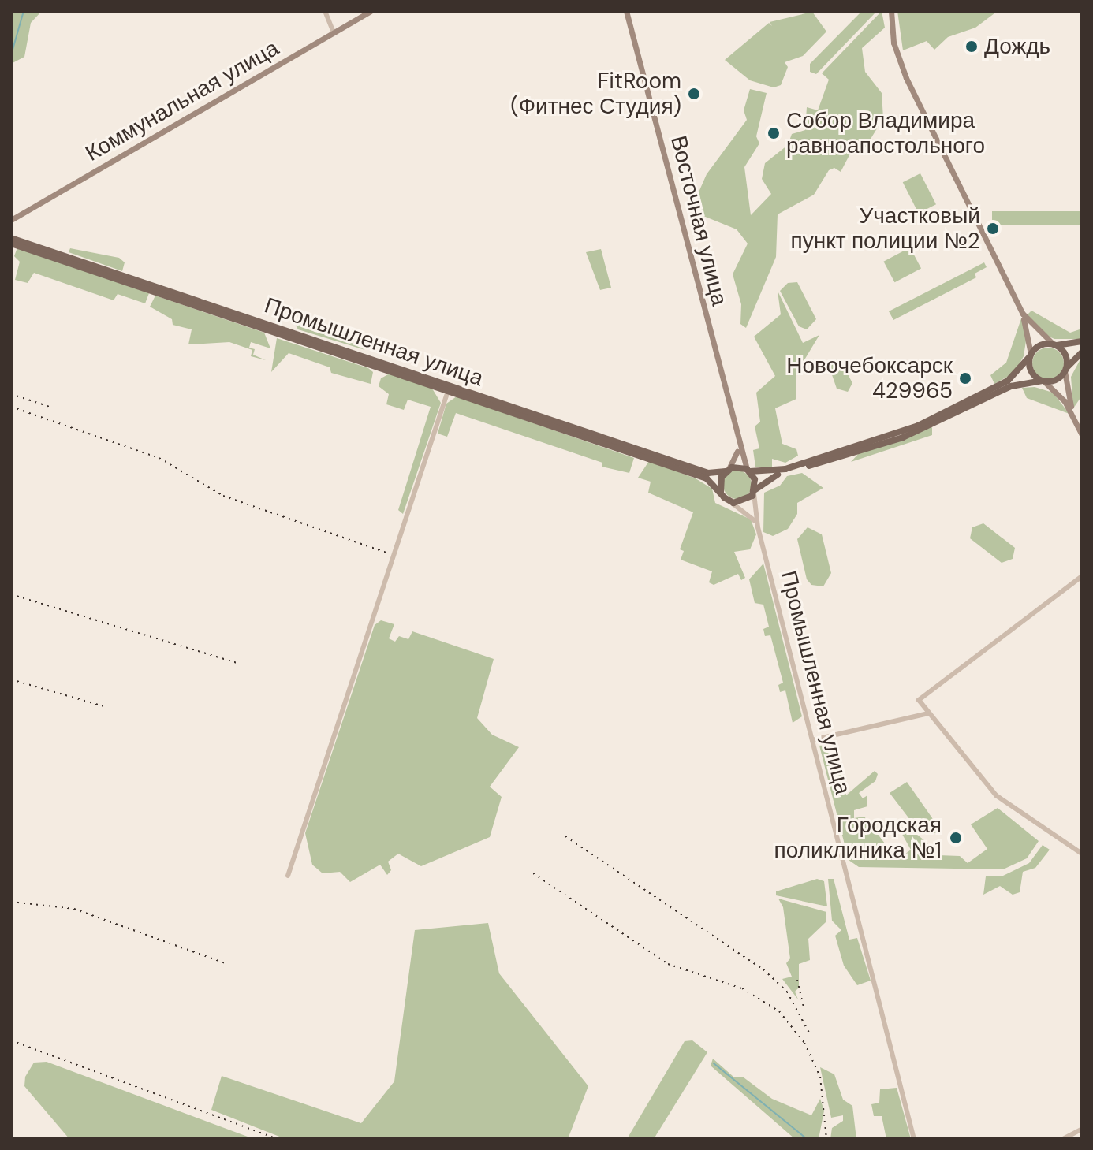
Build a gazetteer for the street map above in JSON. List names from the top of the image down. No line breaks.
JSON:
{"streets":{"main road":["Коммунальная улица","Восточная улица","Промышленная улица"]},"crossings":[["Восточная улица","Промышленная улица"]],"places":["Дождь","FitRoom (Фитнес Студия)","Собор Владимира равноапостольного","Участковый пункт полиции №2","Новочебоксарск 429965","Городская поликлиника №1"]}
